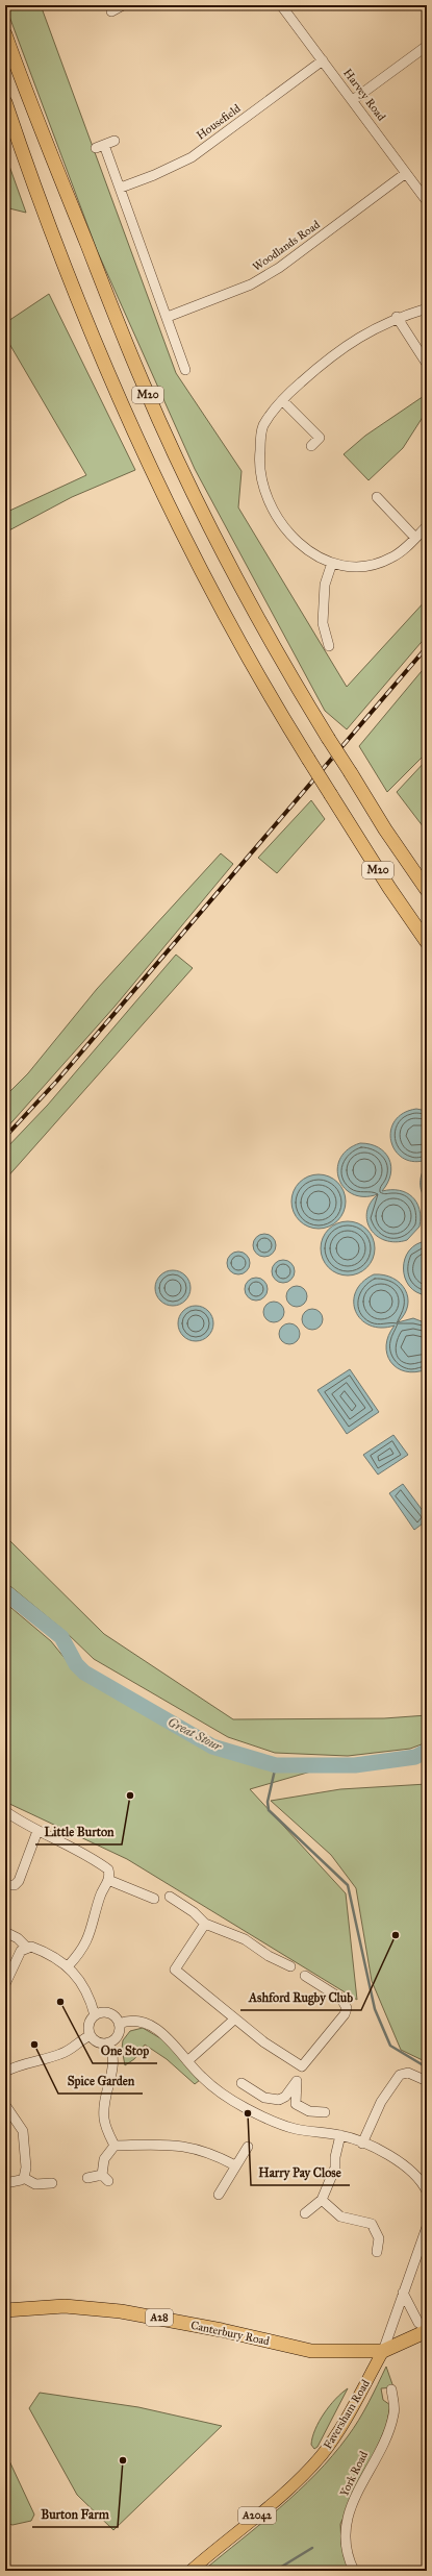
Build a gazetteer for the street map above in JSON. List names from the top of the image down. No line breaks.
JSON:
{"streets":{"highway":["M20","A28","Canterbury Road"],"main road":["Faversham Road","A2042"],"street":["Harvey Road","Housefield","Woodlands Road","York Road"]},"crossings":[["Harvey Road","Housefield"],["Harvey Road","Woodlands Road"],["Canterbury Road","Faversham Road"]],"water":["Great Stour"],"places":["Little Burton","Ashford Rugby Club","One Stop","Spice Garden","Harry Pay Close","Burton Farm"]}
